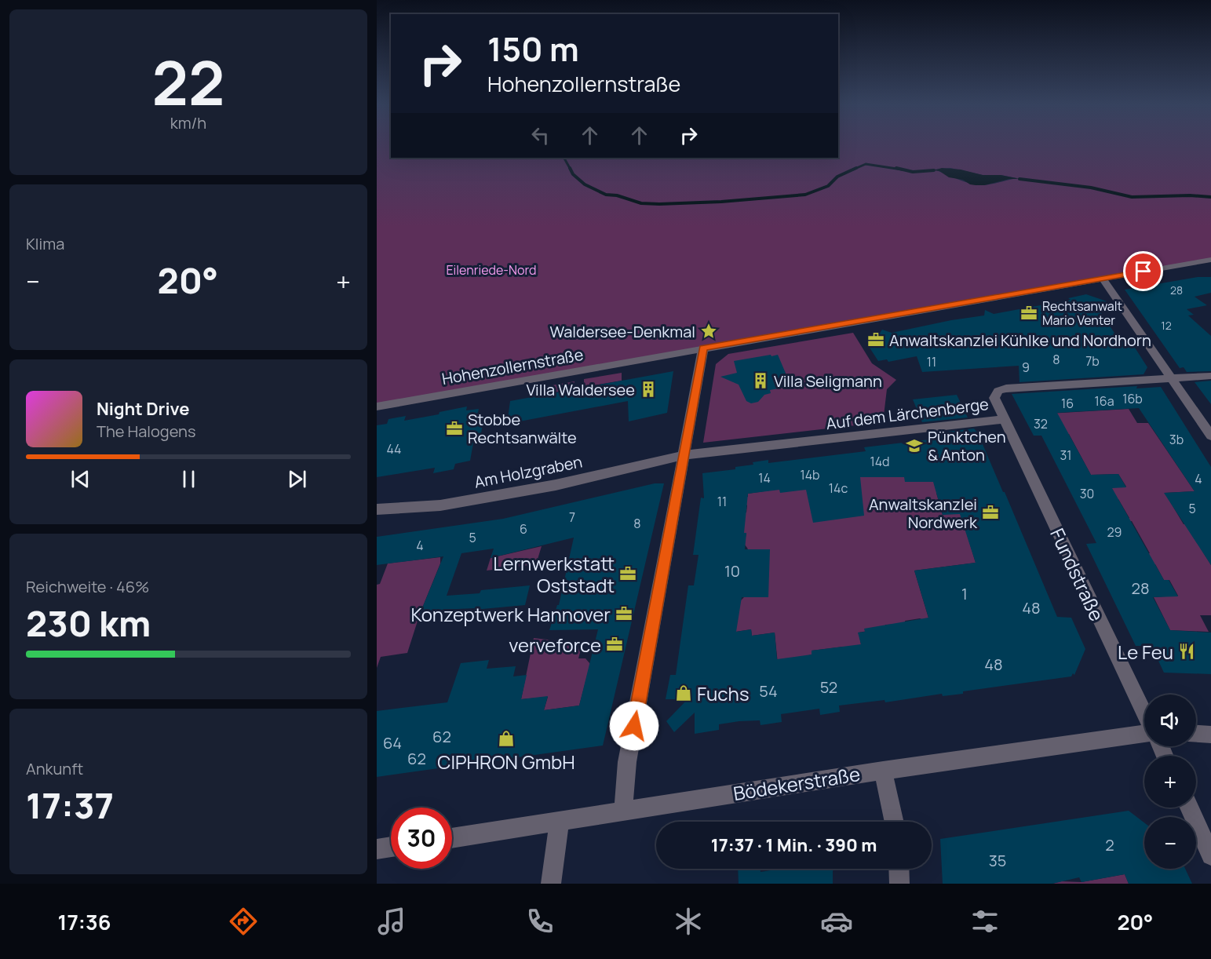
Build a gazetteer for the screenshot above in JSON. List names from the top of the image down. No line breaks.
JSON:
{"streets":{"street":["Hohenzollernstraße","Auf dem Lärchenberge","Am Holzgraben","Fundstraße","Bödekerstraße"]},"crossings":[["Auf dem Lärchenberge","Am Holzgraben"],["Auf dem Lärchenberge","Fundstraße"]],"parks":["Eilenriede-Nord"],"places":{"office":["Rechtsanwalt Mario Venter","Anwaltskanzlei Kühlke und Nordhorn","Stobbe Rechtsanwälte","Anwaltskanzlei Nordwerk","Lernwerkstatt Oststadt","Konzeptwerk Hannover","verveforce"],"place":["Waldersee-Denkmal"],"building":["Villa Seligmann","Villa Waldersee"],"school or university":["Pünktchen & Anton"],"restaurant":["Le Feu"],"shop":["Fuchs","CIPHRON GmbH"]},"house_numbers":["28","12","8","7b","11","9","16b","16a","16","32","3b","44","31","14d","14b","14","4","14c","30","11","5","7","8","6","29","5","4","10","28","1","48","48","52","54","62","64","62","2","35"],"page":{"tile":[["22","km/h"],"Klima",["Reichweite · 46%","230 km"],["Ankunft","17:37"]],"turn":["150 m","Hohenzollernstraße"],"heat":["−","20°","+"],"song":["Night Drive","The Halogens"],"map_buttons":["+","−"],"limit":"30","trip":"17:37 · 1 Min. · 390 m","tabs":["17:36","20°"]}}
